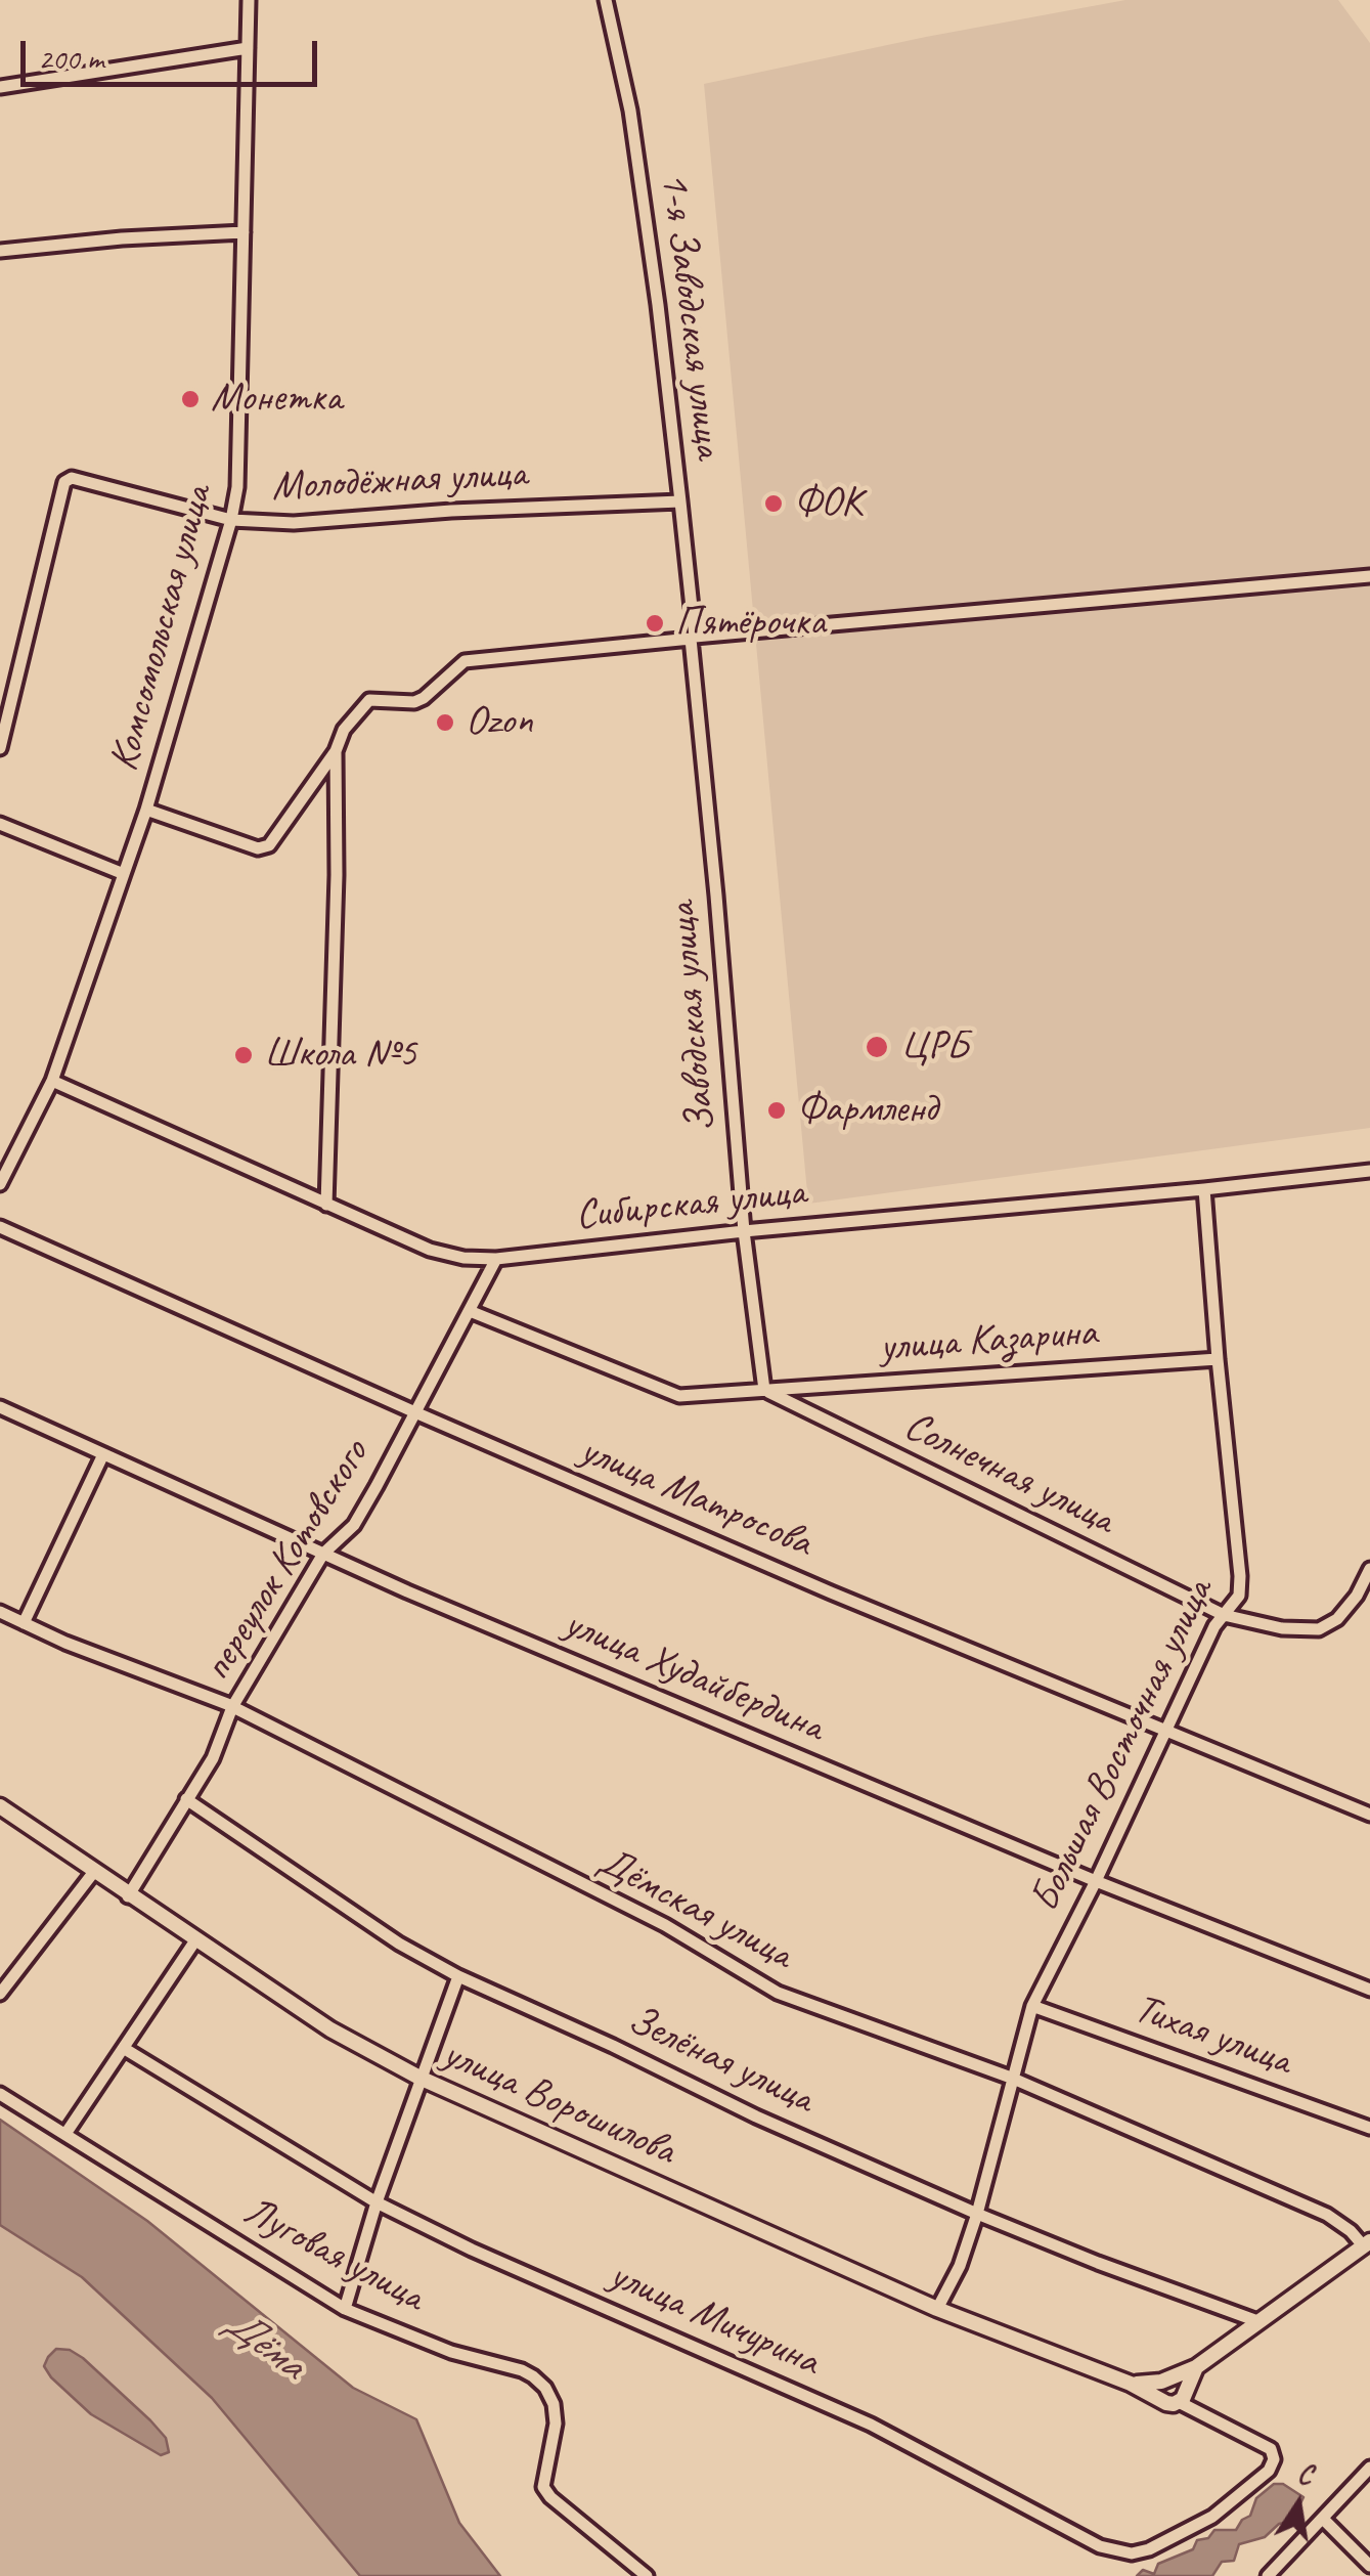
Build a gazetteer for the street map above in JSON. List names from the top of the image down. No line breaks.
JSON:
{"streets":{"street":["1-я Заводская улица","Молодёжная улица","Комсомольская улица","Заводская улица","Сибирская улица","улица Казарина","Солнечная улица","улица Матросова","переулок Котовского","улица Худайбердина","Большая Восточная улица","Дёмская улица","Тихая улица","Зелёная улица","улица Ворошилова","Луговая улица","улица Мичурина"]},"crossings":[["1-я Заводская улица","Молодёжная улица"],["1-я Заводская улица","Заводская улица"],["Молодёжная улица","Комсомольская улица"],["Комсомольская улица","Сибирская улица"],["Заводская улица","Сибирская улица"],["Заводская улица","улица Казарина"],["Заводская улица","Солнечная улица"],["Сибирская улица","переулок Котовского"],["Сибирская улица","Большая Восточная улица"],["улица Казарина","Солнечная улица"],["улица Казарина","переулок Котовского"],["улица Казарина","Большая Восточная улица"],["Солнечная улица","Большая Восточная улица"],["улица Матросова","переулок Котовского"],["улица Матросова","Большая Восточная улица"],["переулок Котовского","улица Худайбердина"],["переулок Котовского","Дёмская улица"],["переулок Котовского","Зелёная улица"],["переулок Котовского","улица Ворошилова"],["улица Худайбердина","Большая Восточная улица"],["Большая Восточная улица","Дёмская улица"],["Большая Восточная улица","Тихая улица"],["Большая Восточная улица","Зелёная улица"],["Большая Восточная улица","улица Ворошилова"],["Дёмская улица","улица Ворошилова"],["Зелёная улица","улица Ворошилова"],["улица Ворошилова","улица Мичурина"]],"water":["Дёма"],"places":["Монетка","ФОК","Пятёрочка","Ozon","ЦРБ","Школа №5","Фармленд"],"scale_bar":"200 m","north":"top"}
